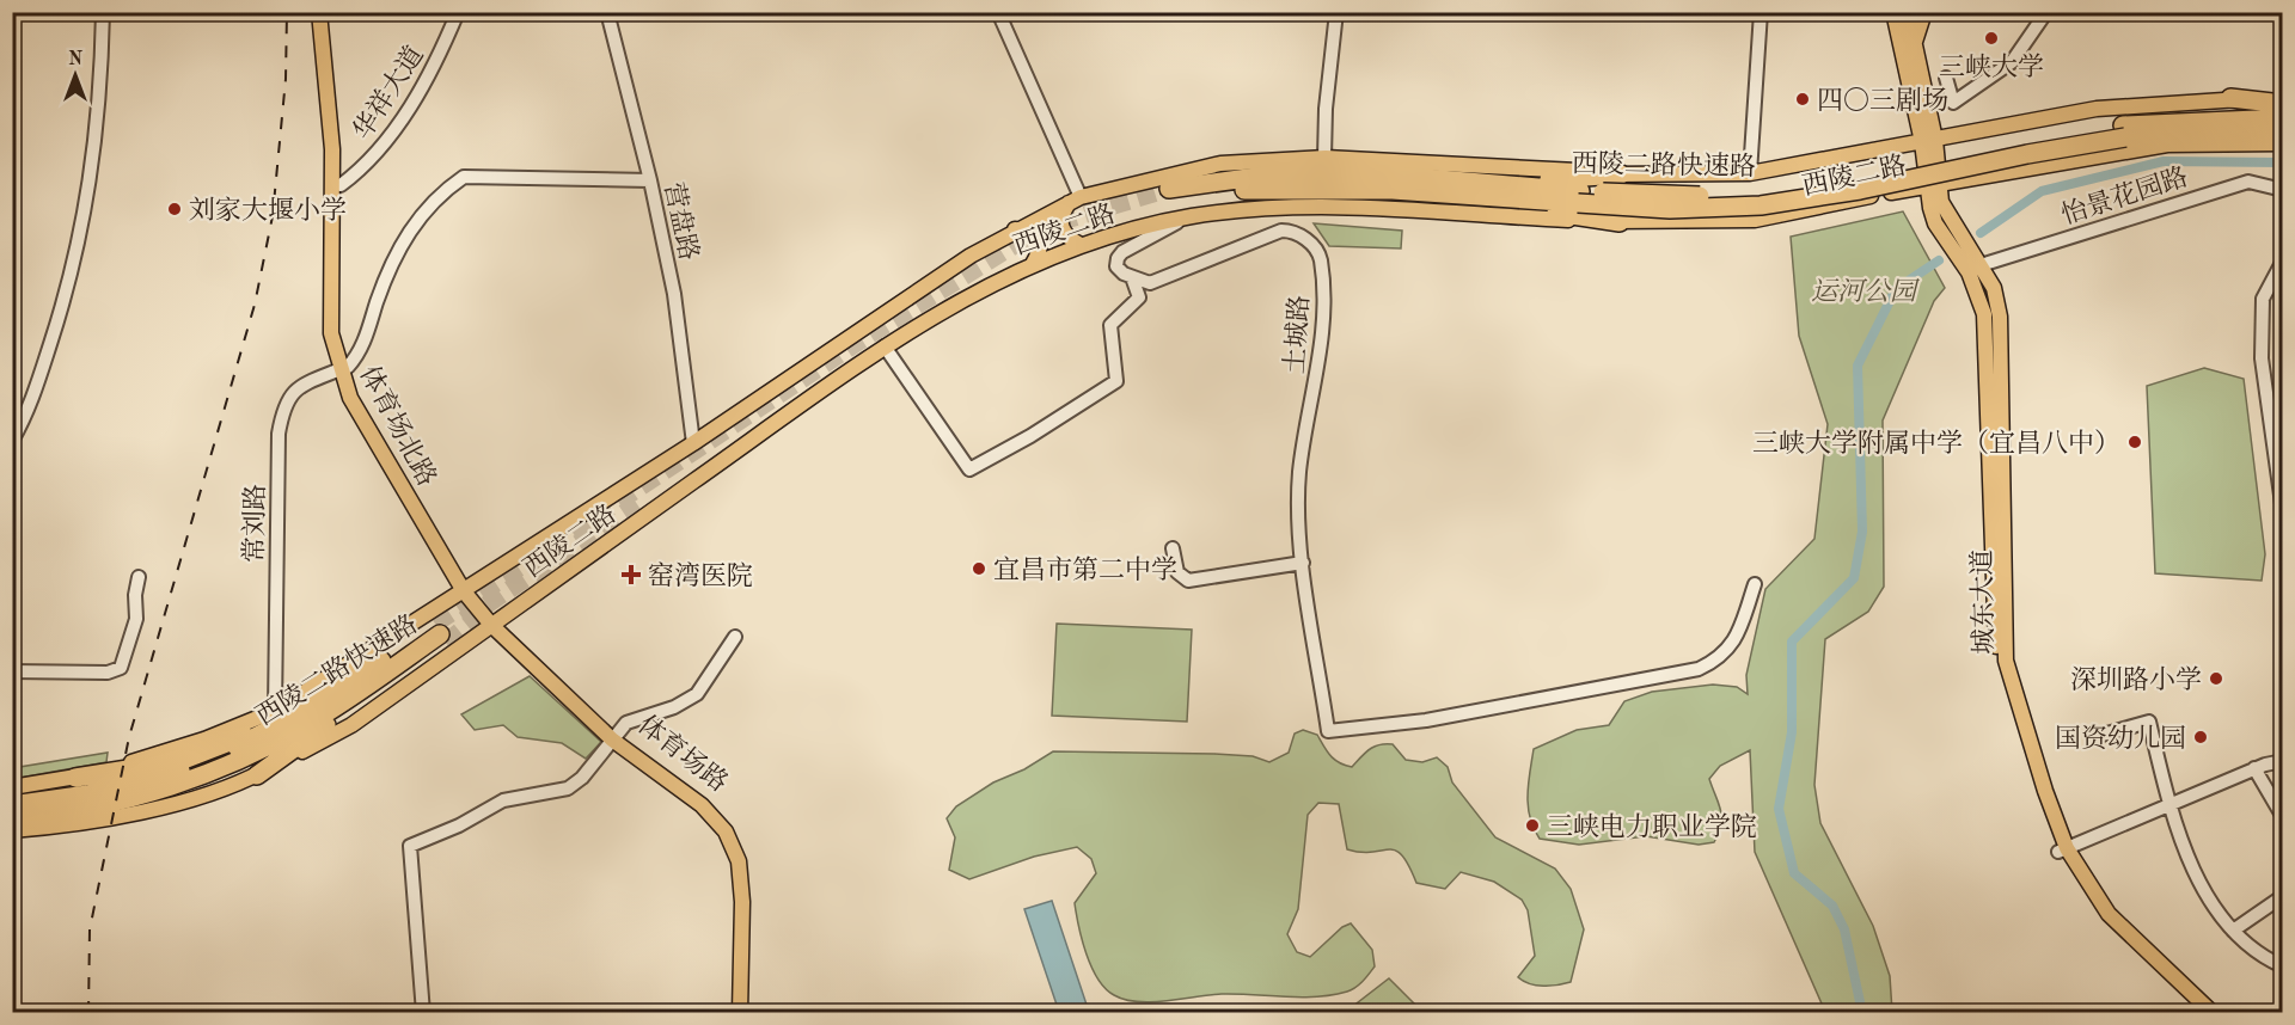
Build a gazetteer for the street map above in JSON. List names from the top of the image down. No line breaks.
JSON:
{"streets":{"highway":["西陵二路快速路"],"main road":["西陵二路","体育场北路","城东大道","体育场路"],"street":["华祥大道","怡景花园路","营盘路","土城路","常刘路"]},"crossings":[["华祥大道","体育场北路"],["西陵二路","营盘路"],["西陵二路","体育场北路"],["西陵二路","常刘路"],["西陵二路","城东大道"],["西陵二路","体育场路"],["怡景花园路","城东大道"],["体育场北路","常刘路"],["体育场北路","体育场路"]],"parks":["运河公园"],"places":{"other":["三峡大学","四〇三剧场","刘家大堰小学","三峡大学附属中学（宜昌八中）","宜昌市第二中学","深圳路小学","国资幼儿园","三峡电力职业学院"],"health":["窑湾医院"]},"north":"top"}
